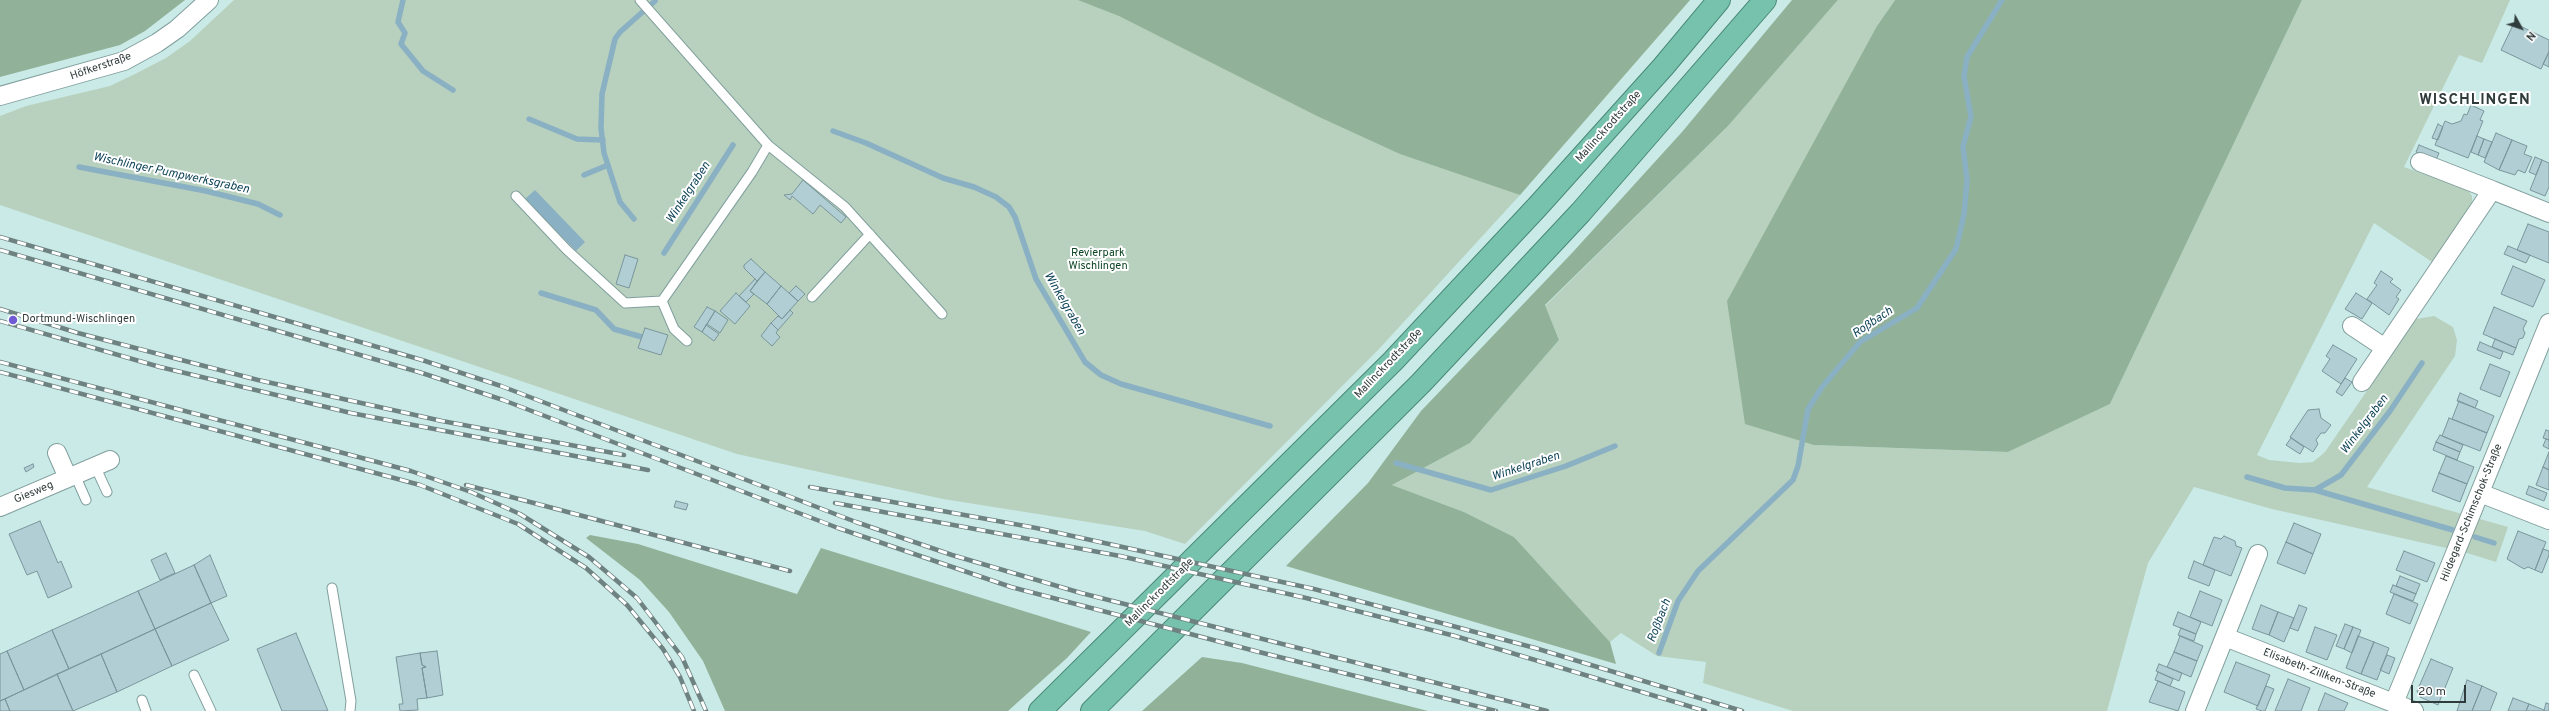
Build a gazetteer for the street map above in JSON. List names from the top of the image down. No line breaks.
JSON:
{"streets":{"highway":["Mallinckrodtstraße"],"street":["Höfkerstraße","Giesweg","Hildegard-Schimschok-Straße","Elisabeth-Zillken-Straße"]},"crossings":[["Hildegard-Schimschok-Straße","Elisabeth-Zillken-Straße"]],"districts":["WISCHLINGEN"],"water":["Wischlinger Pumpwerksgraben","Winkelgraben","Roßbach"],"parks":["Revierpark Wischlingen"],"places":["Dortmund-Wischlingen"],"scale_bar":"20 m","north":"bottom right"}
